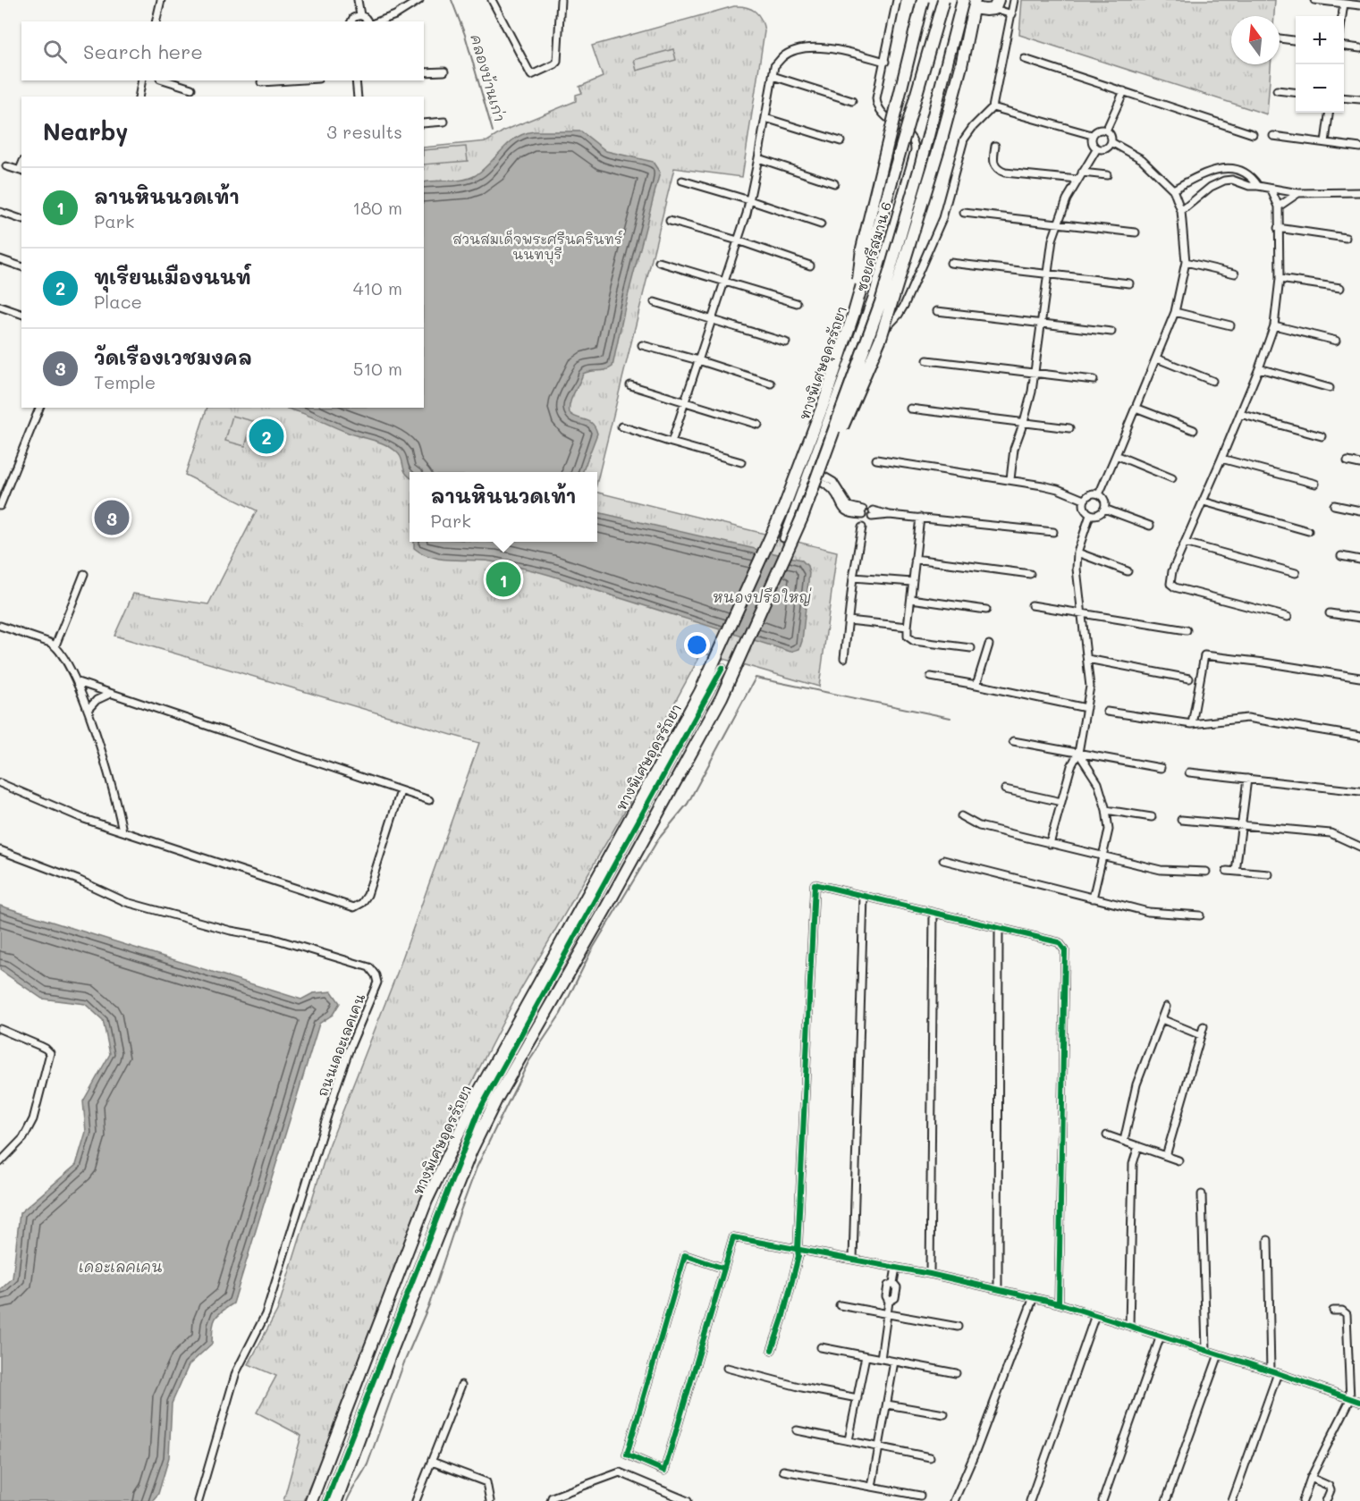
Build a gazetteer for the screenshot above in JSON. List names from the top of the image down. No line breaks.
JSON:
{"streets":{"highway":["ทางพิเศษอุดรรัถยา"],"street":["ซอยศรีสมาน 6","ถนนเดอะเลคเคน"]},"water":["คลองบ้านเก่า","หนองปรือใหญ่","เดอะเลคเคน"],"parks":["สวนสมเด็จพระศรีนครินทร์ นนทบุรี"],"north":"top","page":{"map_buttons":["+","−"],"search":"Search here","heading":["Nearby","3 results"],"list":[{"mark":"1","name":"ลานหินนวดเท้า","note":"Park","value":"180 m"},{"mark":"2","name":"ทุเรียนเมืองนนท์","note":"Place","value":"410 m"},{"mark":"3","name":"วัดเรืองเวชมงคล","note":"Temple","value":"510 m"}],"pins":["2","3","1"],"popup":["ลานหินนวดเท้า","Park"]}}
